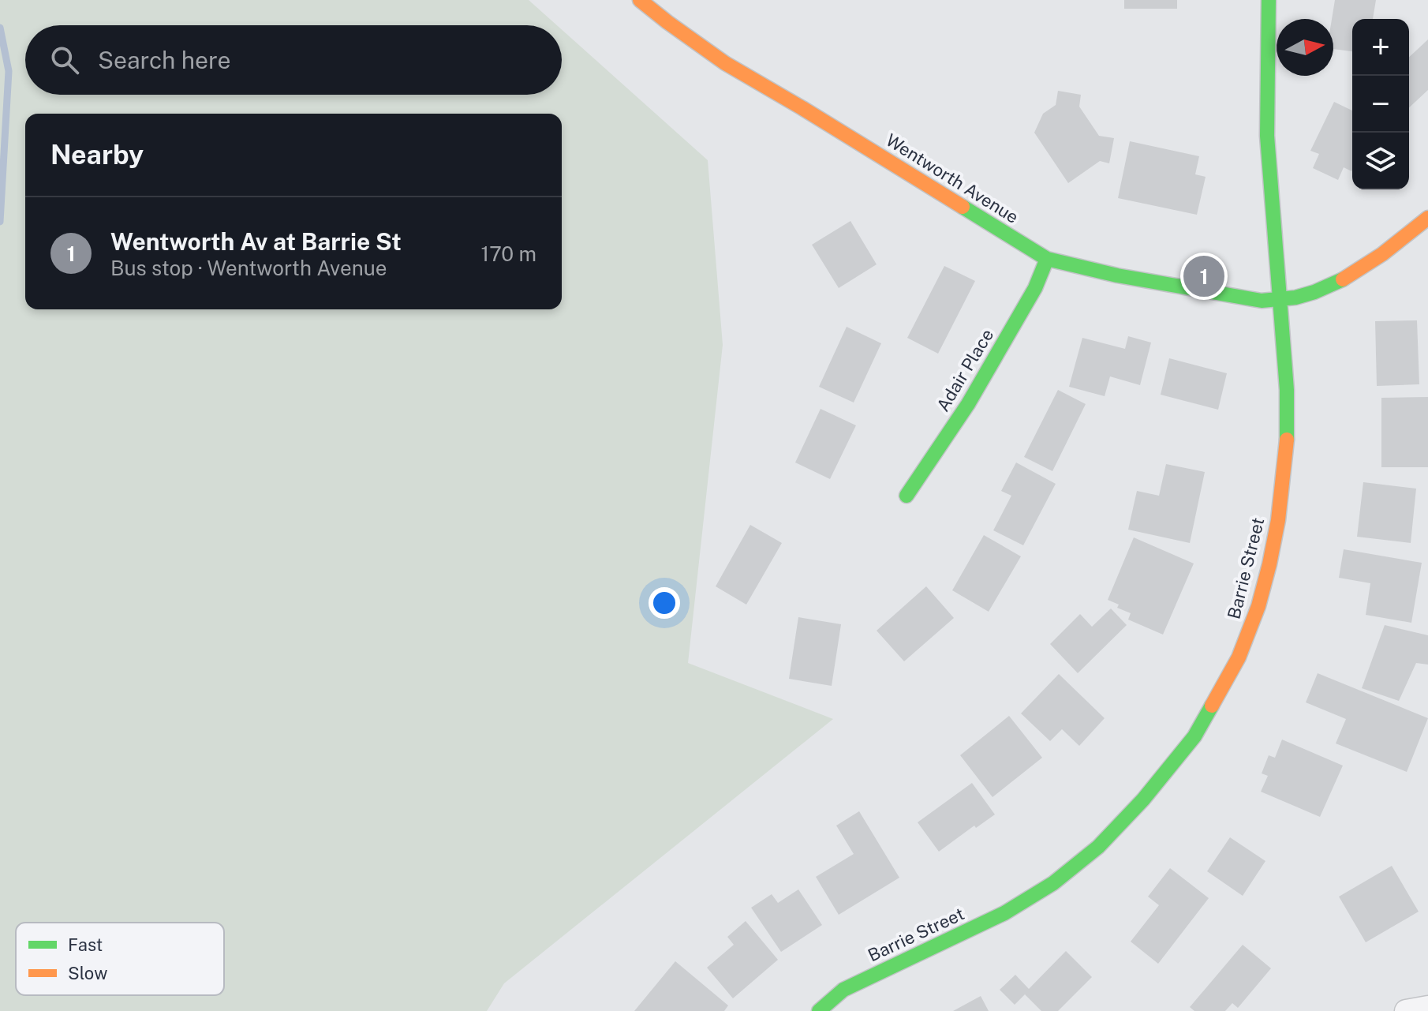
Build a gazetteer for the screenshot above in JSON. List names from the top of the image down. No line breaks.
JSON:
{"streets":{"street":["Wentworth Avenue","Adair Place","Barrie Street"]},"crossings":[["Wentworth Avenue","Adair Place"],["Wentworth Avenue","Barrie Street"]],"legend":["Fast","Slow"],"north":"right","page":{"map_buttons":["+","−"],"search":"Search here","heading":"Nearby","list":[{"mark":"1","name":"Wentworth Av at Barrie St","note":"Bus stop · Wentworth Avenue","value":"170 m"}],"pins":"1"}}
